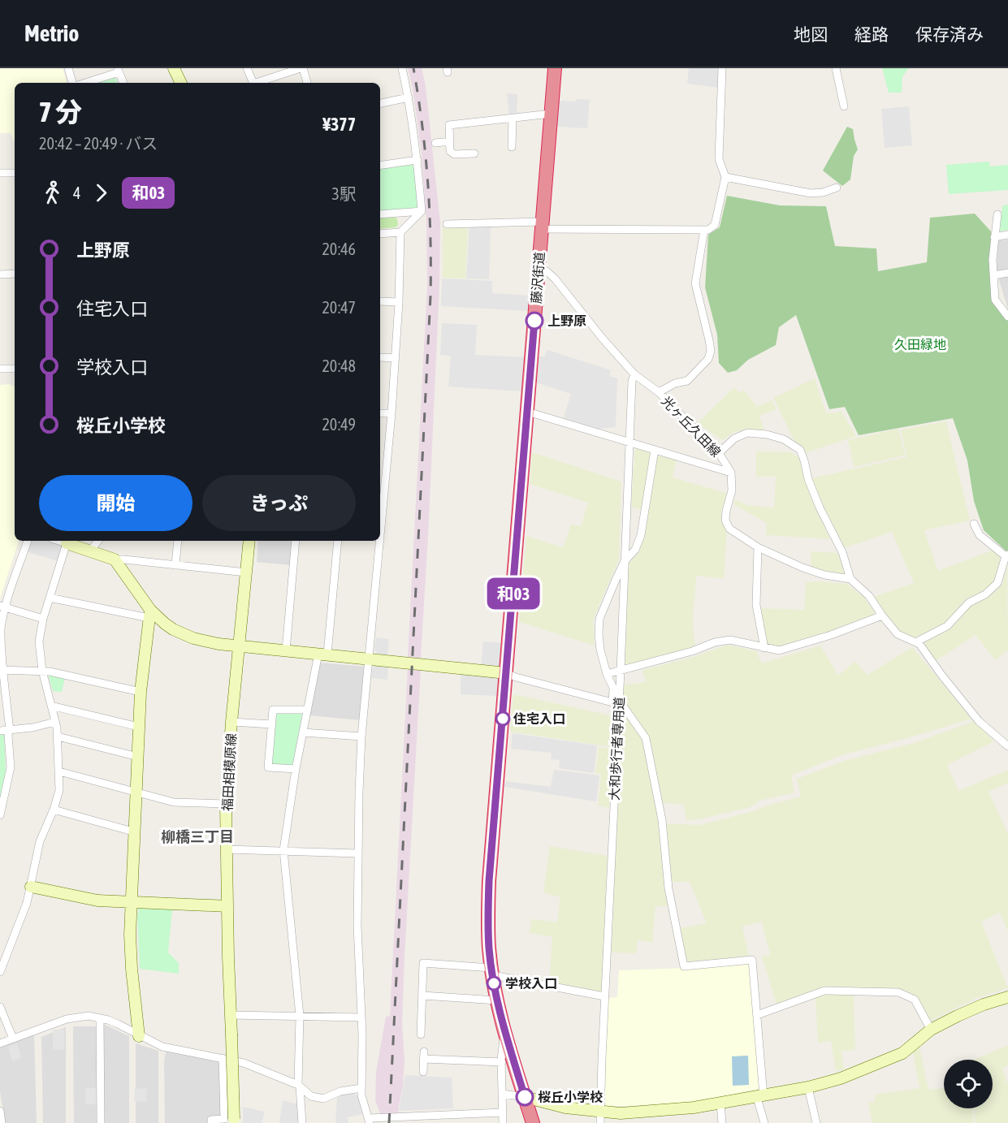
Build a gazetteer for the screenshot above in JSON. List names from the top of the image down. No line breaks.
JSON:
{"streets":{"highway":["藤沢街道"],"street":["光ヶ丘久田線","大和歩行者専用道","福田相模原線"]},"crossings":[["藤沢街道","光ヶ丘久田線"],["光ヶ丘久田線","大和歩行者専用道"]],"districts":["柳橋三丁目"],"parks":["久田緑地"],"places":["上野原","住宅入口","学校入口","桜丘小学校"],"lines":["bus line 和03"],"page":{"header":"Metrio","nav":["地図","経路","保存済み"],"on_map":"和03","heading":["7 分","20:42 – 20:49 · バス","¥377"],"legs":["4","和03","3駅"],"list":[{"name":"上野原","value":"20:46"},{"name":"住宅入口","value":"20:47"},{"name":"学校入口","value":"20:48"},{"name":"桜丘小学校","value":"20:49"}],"buttons":["開始","きっぷ"]}}
